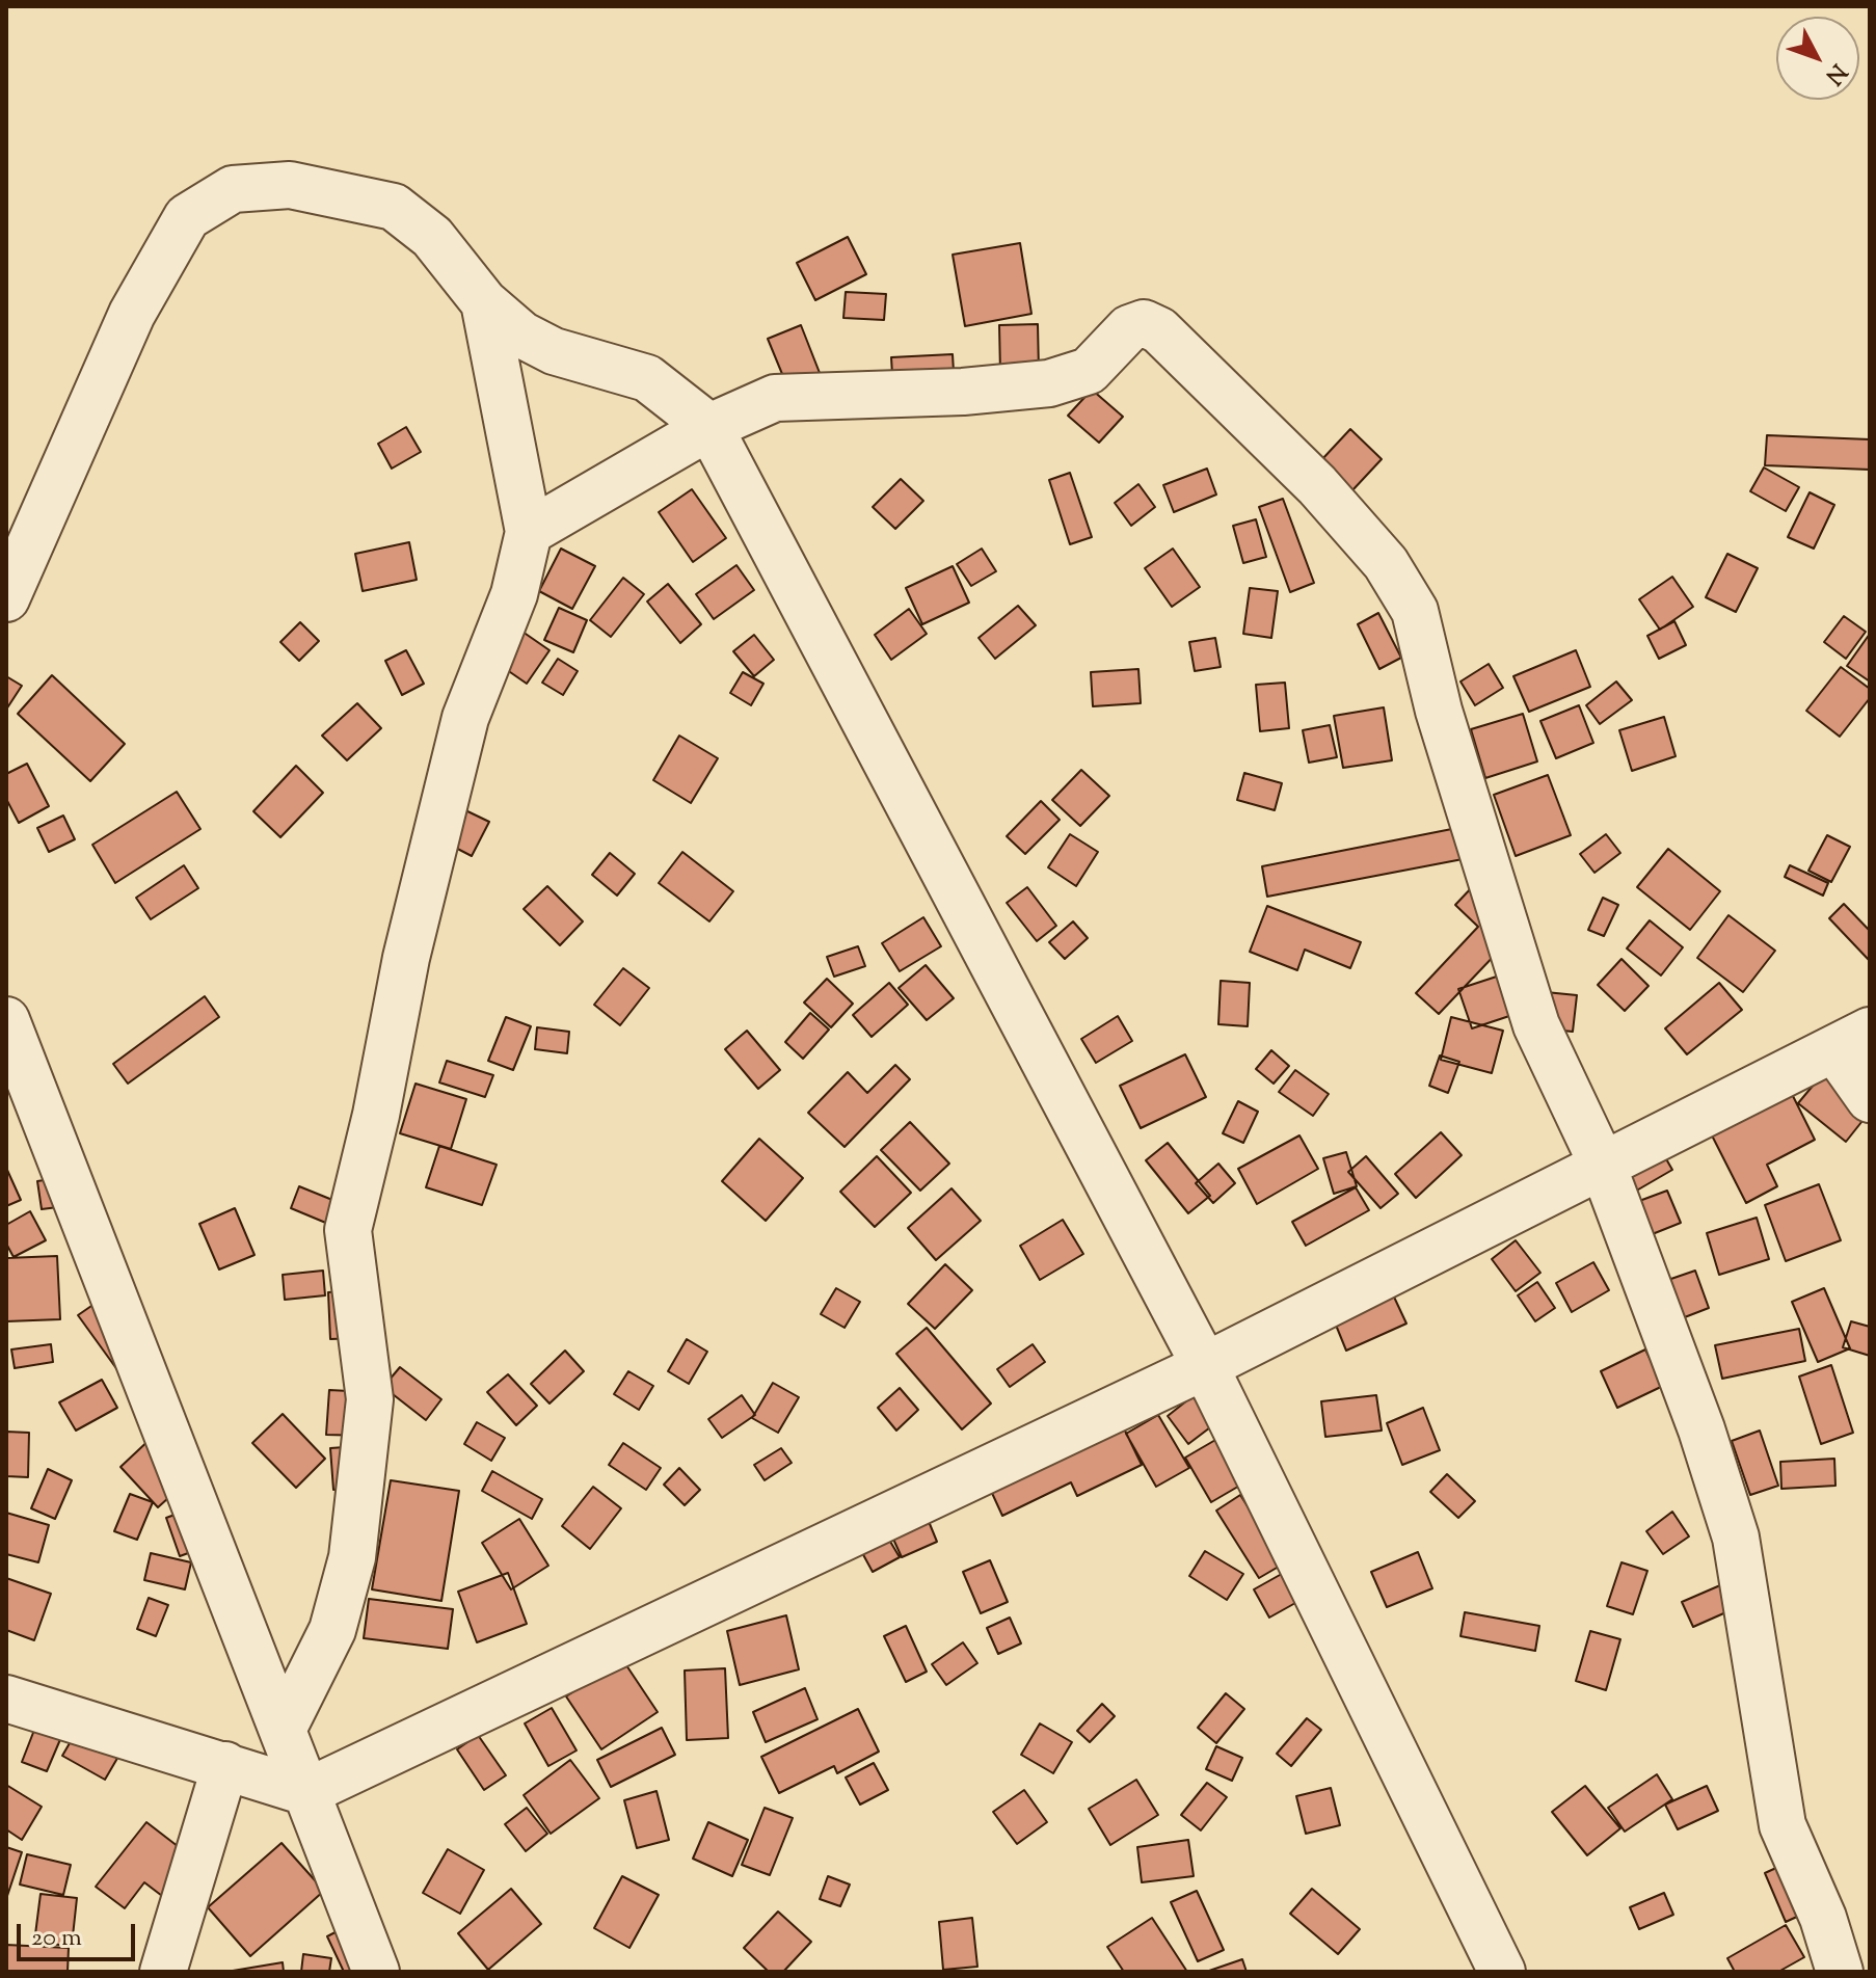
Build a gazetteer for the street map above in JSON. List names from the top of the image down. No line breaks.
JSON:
{"scale_bar":"20 m","north":"bottom right"}
